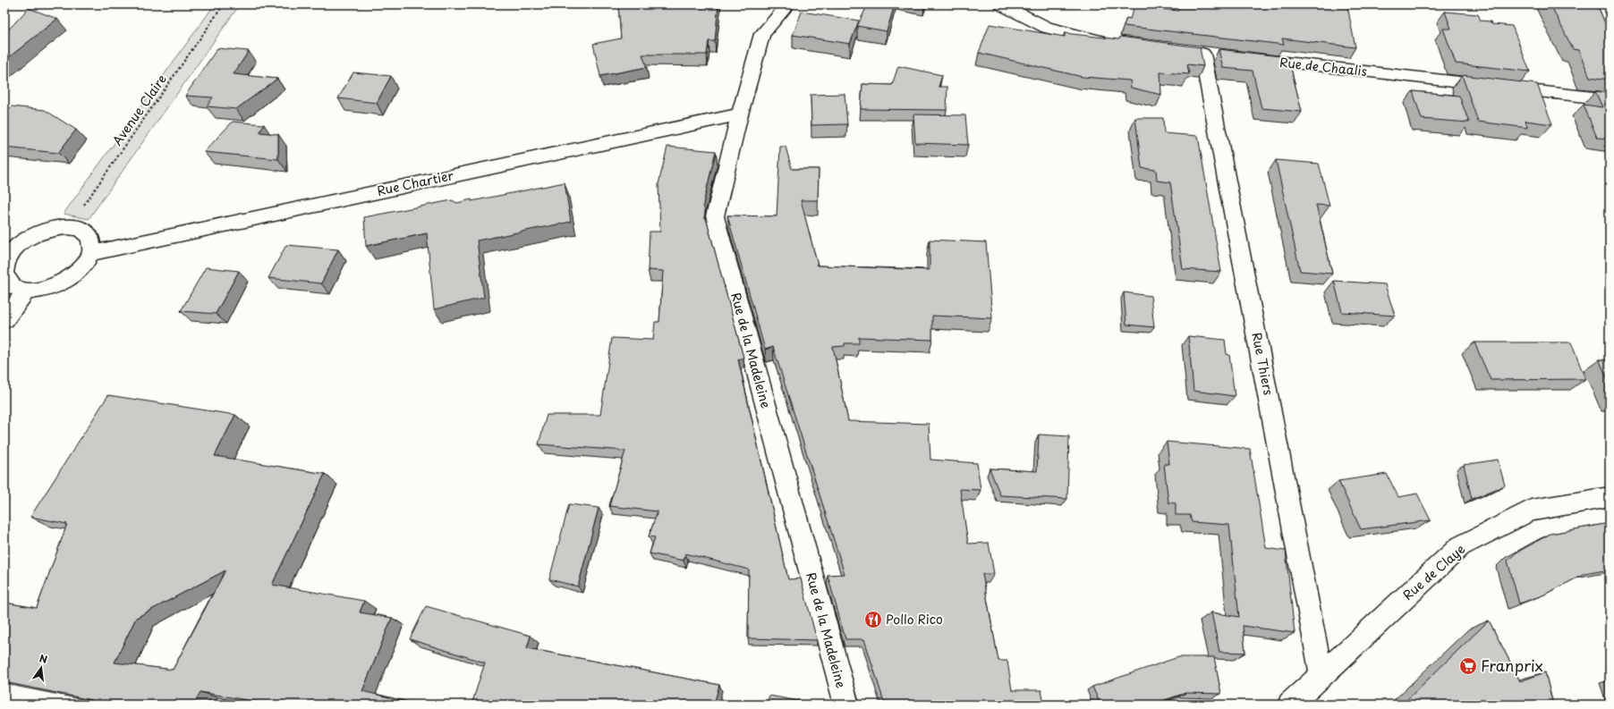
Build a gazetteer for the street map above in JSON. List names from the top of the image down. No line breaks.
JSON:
{"streets":{"street":["Rue de Chaalis","Rue Chartier","Rue de la Madeleine","Rue Thiers","Rue de Claye"],"path":["Avenue Claire"]},"crossings":[["Rue Chartier","Rue de la Madeleine"],["Rue Thiers","Rue de Claye"]],"places":{"restaurant":["Pollo Rico"],"supermarket":["Franprix"]},"north":"top"}
